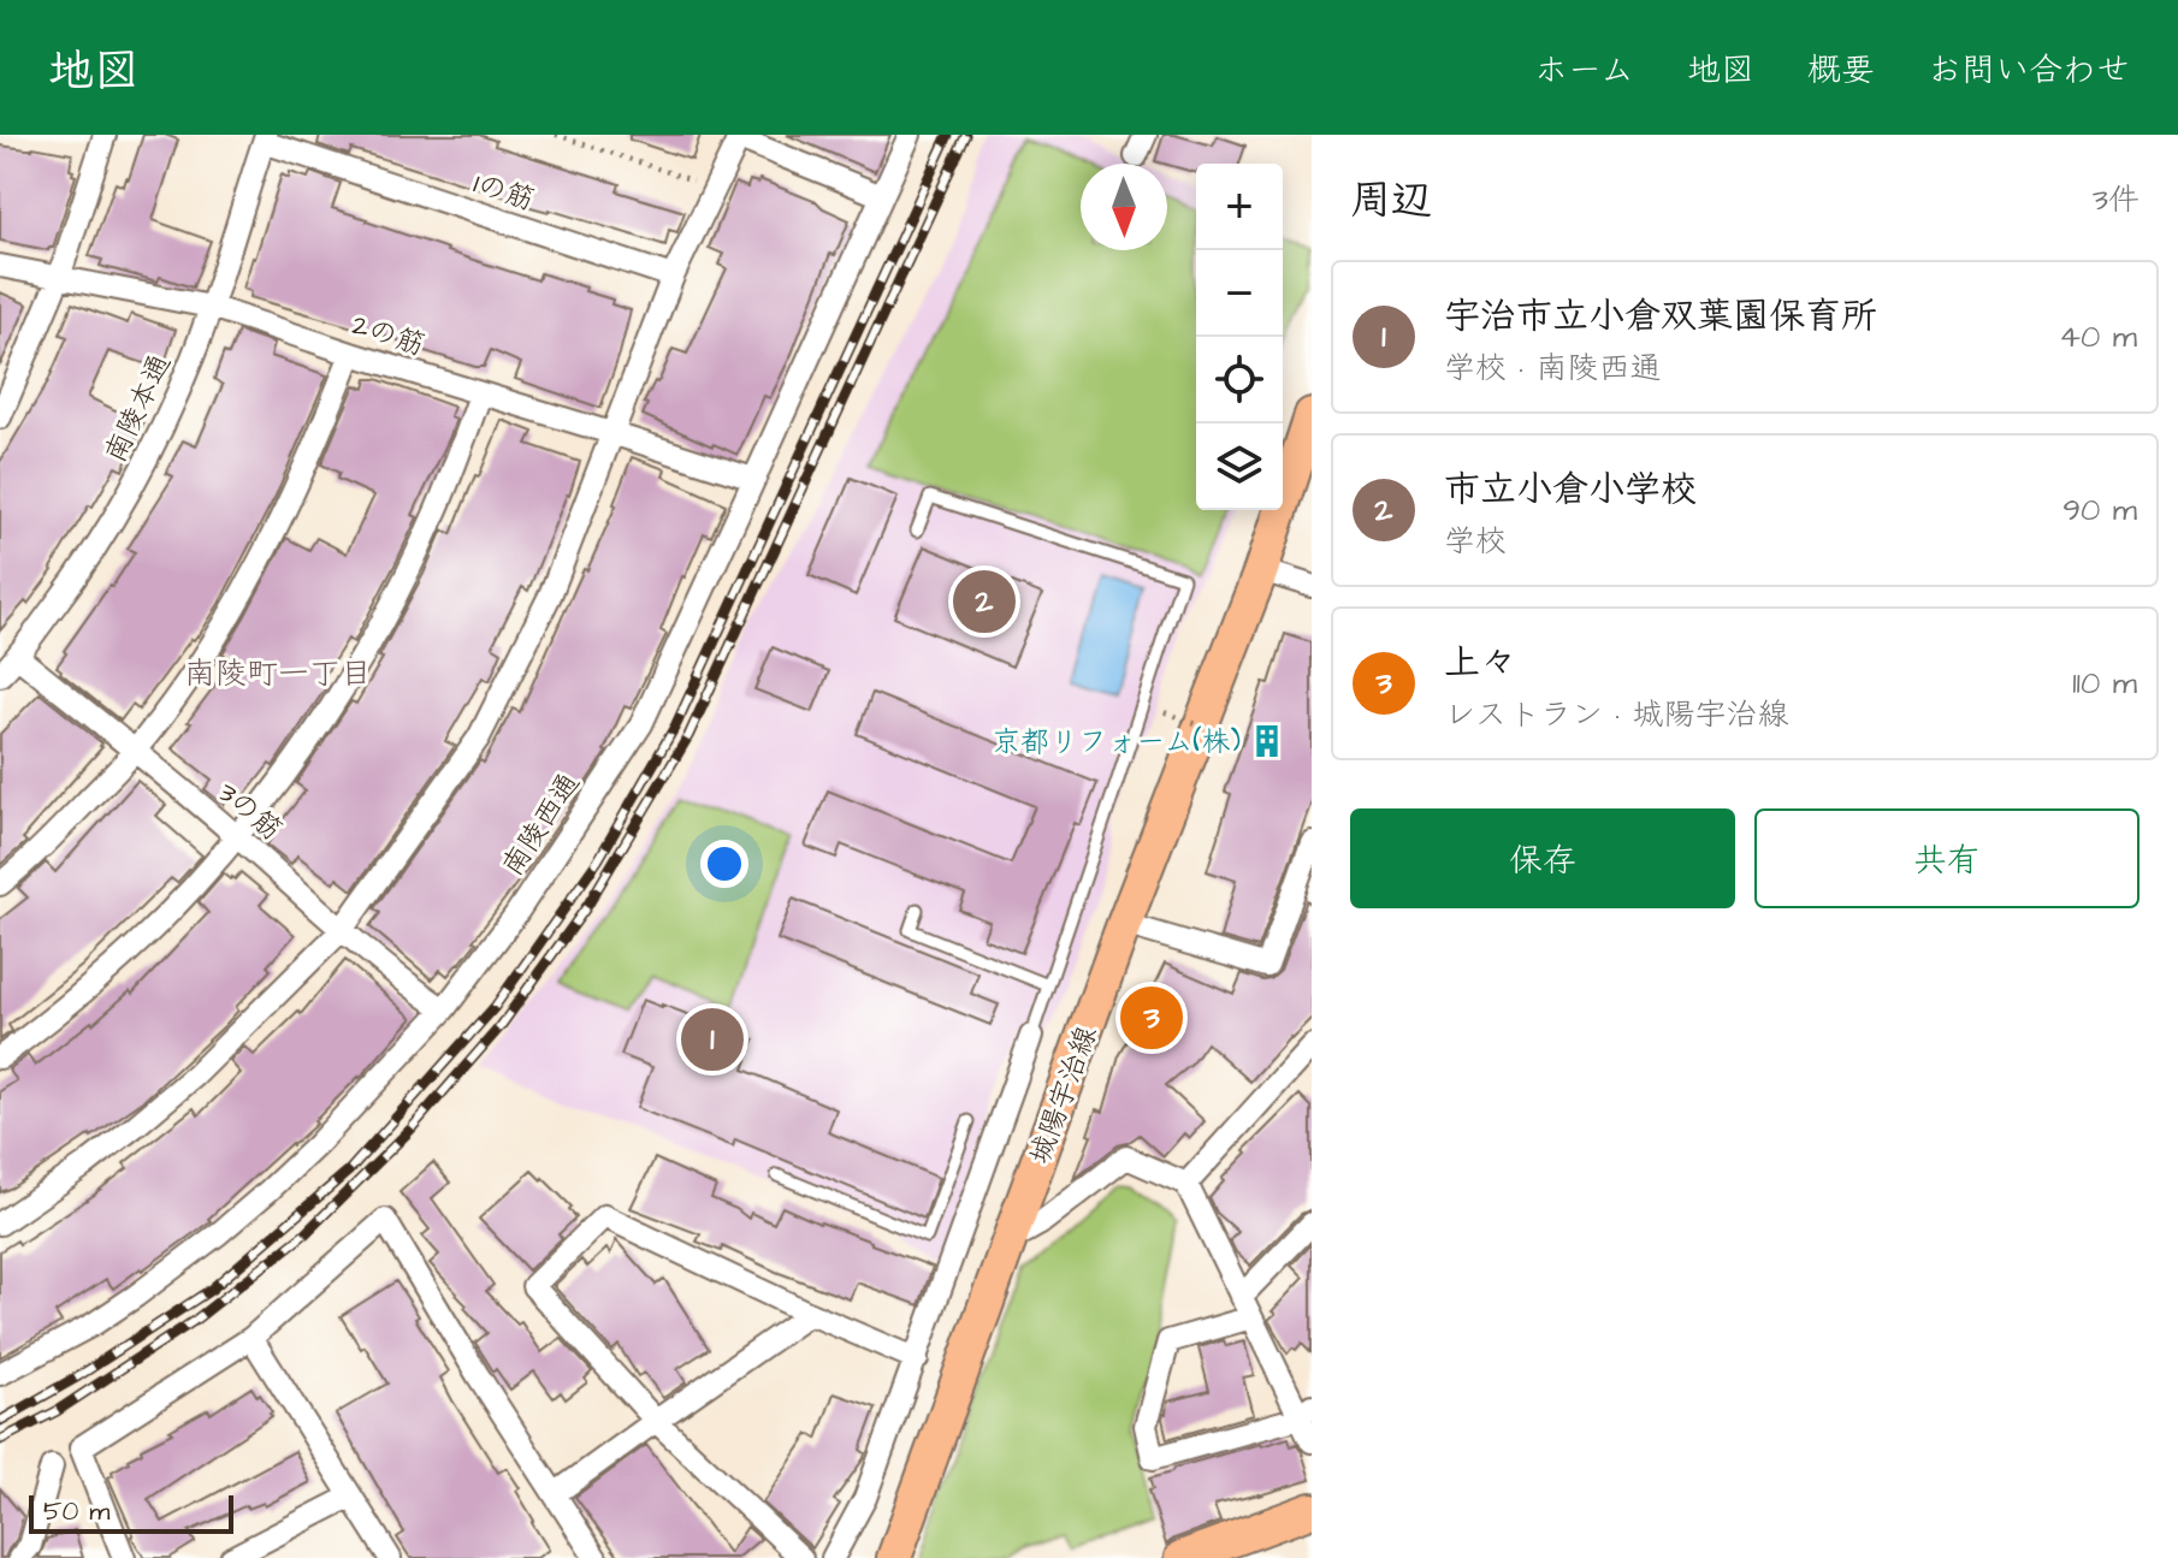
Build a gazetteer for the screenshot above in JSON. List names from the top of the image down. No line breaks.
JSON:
{"streets":{"main road":["城陽宇治線"],"street":["1の筋","2の筋","南陵本通","3の筋","南陵西通"]},"crossings":[["1の筋","南陵本通"],["2の筋","南陵本通"],["2の筋","南陵西通"],["南陵本通","3の筋"],["3の筋","南陵西通"]],"districts":["南陵町一丁目"],"places":{"building":["京都リフォーム(株)"]},"scale_bar":"50 m","north":"bottom","page":{"header":"地図","nav":["ホーム","地図","概要","お問い合わせ"],"heading":["周辺","3件"],"map_buttons":["+","−"],"list":[{"mark":"1","name":"宇治市立小倉双葉園保育所","note":"学校 · 南陵西通","value":"40 m"},{"mark":"2","name":"市立小倉小学校","note":"学校","value":"90 m"},{"mark":"3","name":"上々","note":"レストラン · 城陽宇治線","value":"110 m"}],"pins":["2","3","1"],"buttons":["保存","共有"],"scale":"50 m"}}
